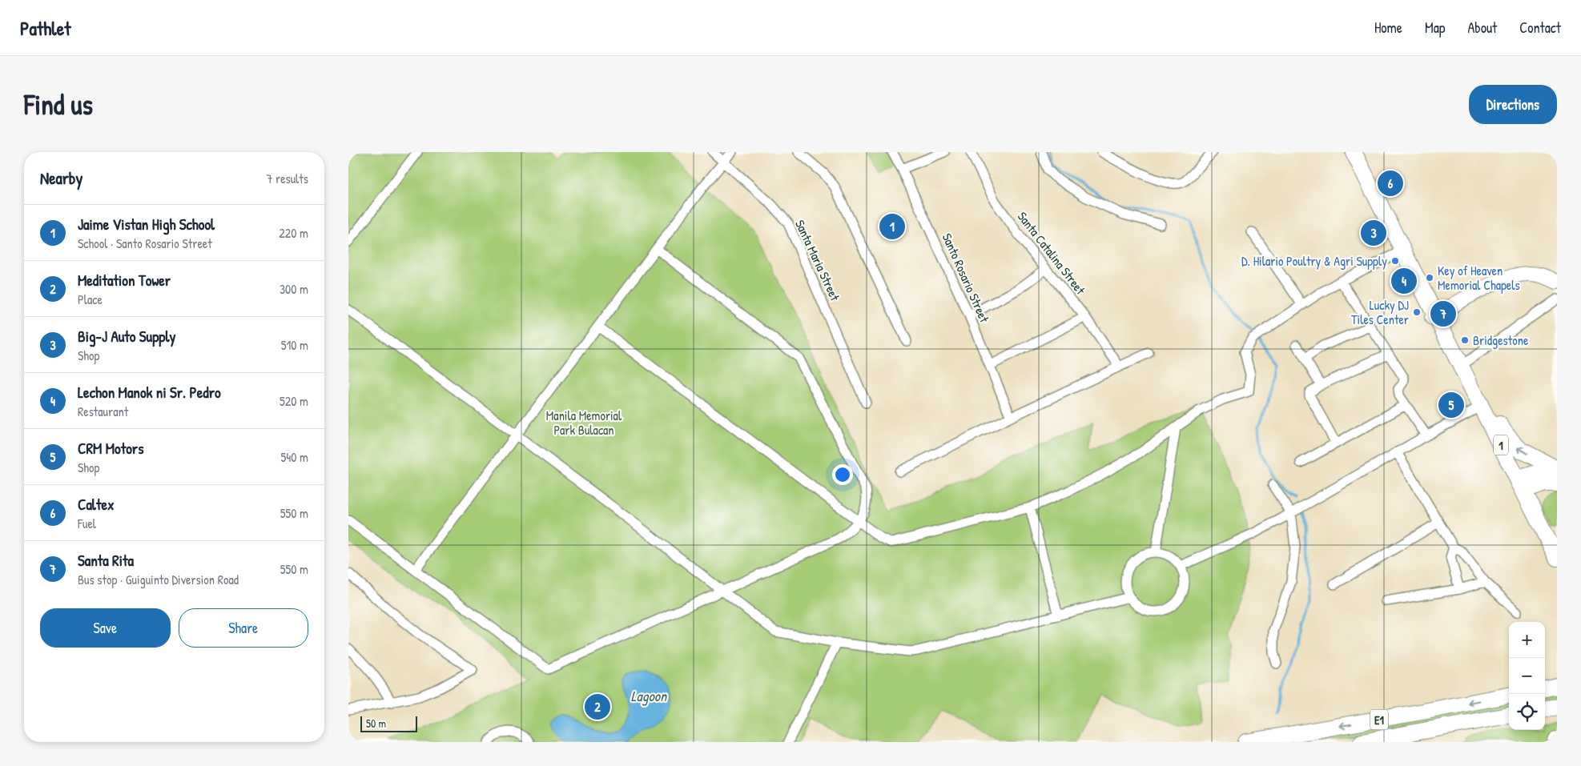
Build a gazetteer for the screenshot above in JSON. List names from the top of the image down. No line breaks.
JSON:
{"streets":{"highway":["1","E1"],"street":["Santa Catalina Street","Santa Maria Street","Santo Rosario Street"]},"water":["Lagoon"],"parks":["Manila Memorial Park Bulacan"],"places":["D. Hilario Poultry & Agri Supply","Key of Heaven Memorial Chapels","Lucky DJ Tiles Center","Bridgestone"],"scale_bar":"50 m","page":{"header":"Pathlet","nav":["Home","Map","About","Contact"],"buttons":["Directions",["Save","Share"]],"title":"Find us","heading":["Nearby","7 results"],"pins":["6","1","3","4","7","5","2"],"list":[{"mark":"1","name":"Jaime Vistan High School","note":"School · Santo Rosario Street","value":"220 m"},{"mark":"2","name":"Meditation Tower","note":"Place","value":"300 m"},{"mark":"3","name":"Big-J Auto Supply","note":"Shop","value":"510 m"},{"mark":"4","name":"Lechon Manok ni Sr. Pedro","note":"Restaurant","value":"520 m"},{"mark":"5","name":"CRM Motors","note":"Shop","value":"540 m"},{"mark":"6","name":"Caltex","note":"Fuel","value":"550 m"},{"mark":"7","name":"Santa Rita","note":"Bus stop · Guiguinto Diversion Road","value":"550 m"}],"map_buttons":["+","−"],"scale":"50 m"}}
